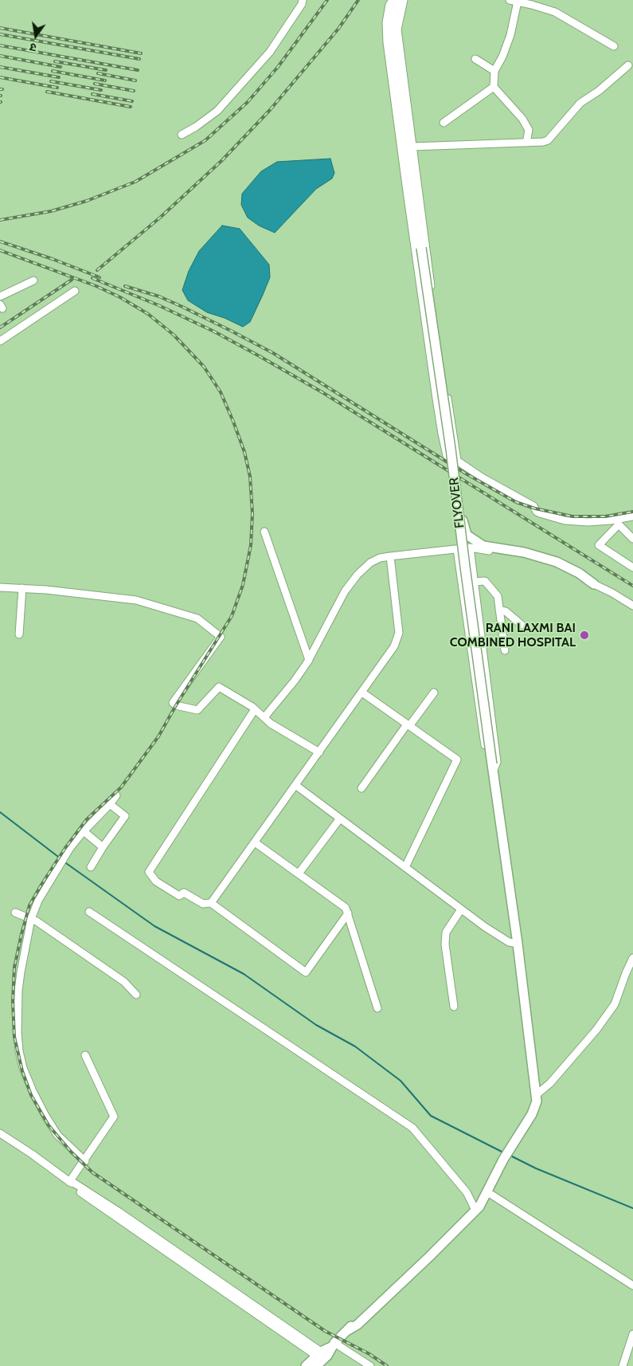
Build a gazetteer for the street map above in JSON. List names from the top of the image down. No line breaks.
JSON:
{"streets":{"main road":["FLYOVER"]},"places":["RANI LAXMI BAI COMBINED HOSPITAL"],"north":"bottom"}
